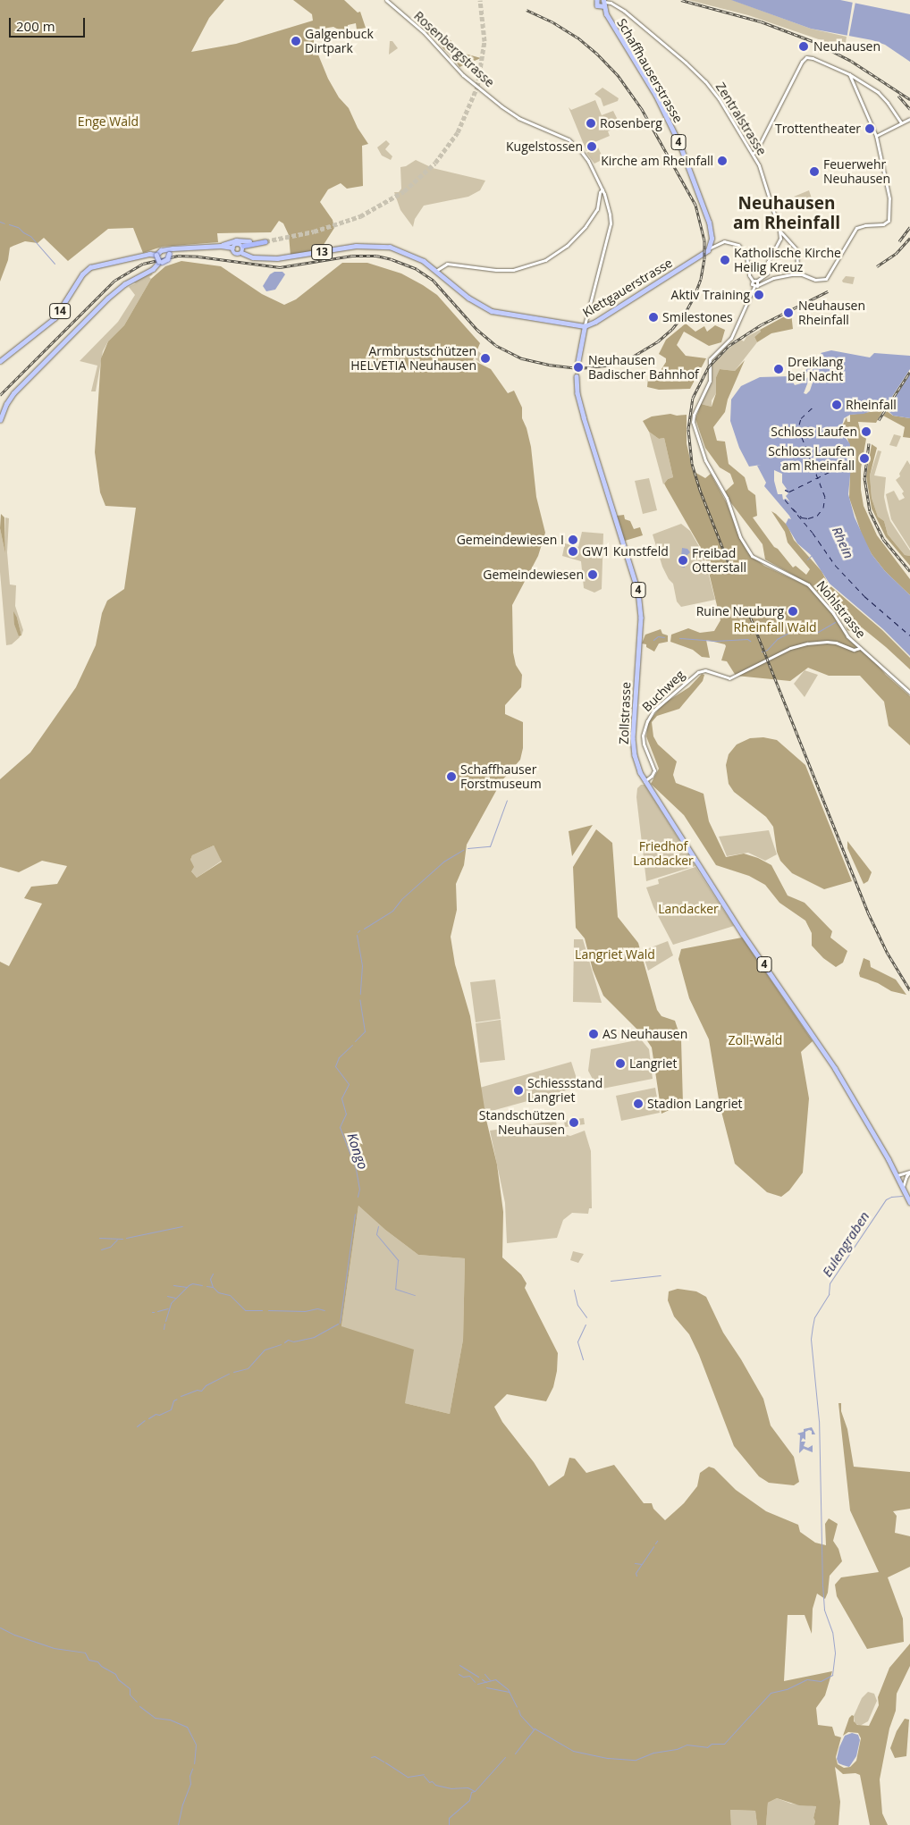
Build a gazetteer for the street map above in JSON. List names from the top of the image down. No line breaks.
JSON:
{"streets":{"main road":["Schaffhauserstrasse","4","13","Klettgauerstrasse","14","Zollstrasse"],"street":["Rosenbergstrasse","Zentralstrasse","Nohlstrasse","Buchweg"]},"crossings":[["Rosenbergstrasse","Klettgauerstrasse"],["Schaffhauserstrasse","Zentralstrasse"],["Schaffhauserstrasse","4"],["Zentralstrasse","4"],["4","Klettgauerstrasse"],["13","Klettgauerstrasse"],["13","14"],["Nohlstrasse","Buchweg"],["Buchweg","Zollstrasse"]],"districts":["Neuhausen am Rheinfall"],"water":["Rhein","Kongo","Eulengraben"],"parks":["Enge Wald","Rheinfall Wald","Friedhof Landacker","Landacker","Langriet Wald","Zoll-Wald"],"places":["Galgenbuck Dirtpark","Neuhausen","Rosenberg","Trottentheater","Kugelstossen","Kirche am Rheinfall","Feuerwehr Neuhausen","Katholische Kirche Heilig Kreuz","Aktiv Training","Neuhausen Rheinfall","Smilestones","Armbrustschützen HELVETIA Neuhausen","Neuhausen Badischer Bahnhof","Dreiklang bei Nacht","Rheinfall","Schloss Laufen","Schloss Laufen am Rheinfall","Gemeindewiesen I","GW1 Kunstfeld","Freibad Otterstall","Gemeindewiesen","Ruine Neuburg","Schaffhauser Forstmuseum","AS Neuhausen","Langriet","Schiessstand Langriet","Stadion Langriet","Standschützen Neuhausen"],"scale_bar":"200 m"}
